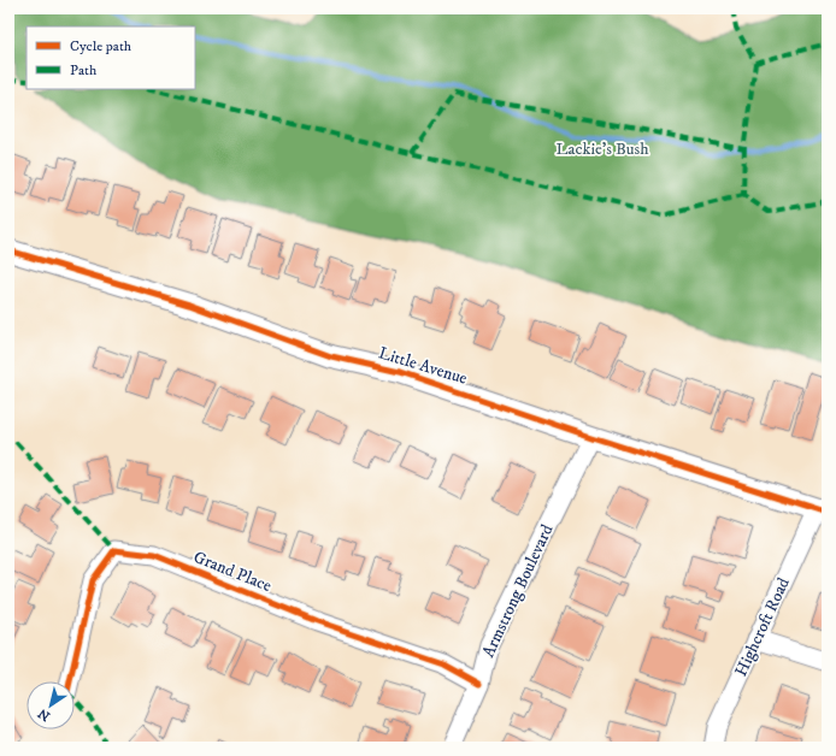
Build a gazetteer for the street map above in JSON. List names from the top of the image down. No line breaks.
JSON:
{"streets":{"street":["Little Avenue","Grand Place","Armstrong Boulevard","Highcroft Road"]},"crossings":[["Little Avenue","Armstrong Boulevard"],["Little Avenue","Highcroft Road"],["Grand Place","Armstrong Boulevard"]],"parks":["Lackie's Bush"],"legend":["Cycle path","Path"],"north":"bottom left"}
